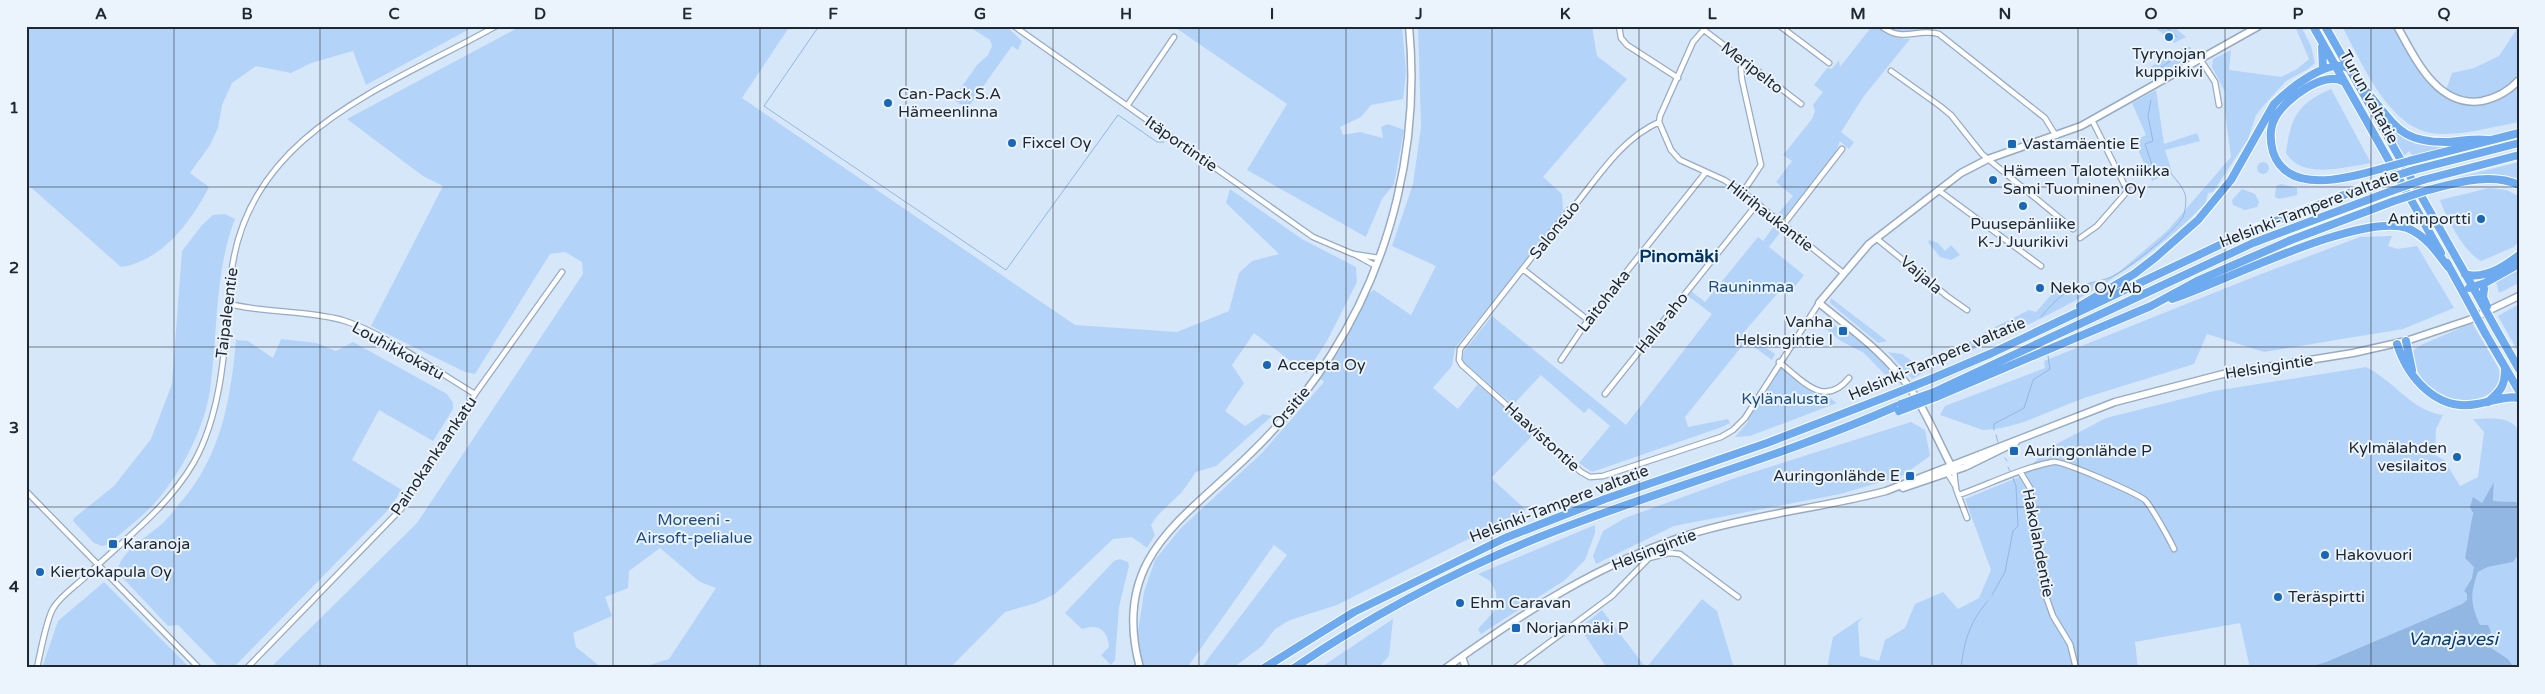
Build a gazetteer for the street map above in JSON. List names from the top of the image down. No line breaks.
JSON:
{"streets":{"highway":["Turun valtatie","Helsinki-Tampere valtatie"],"main road":["Helsingintie","Orsitie"],"street":["Meripelto","Itäportintie","Hiirihaukantie","Salonsuo","Vaijala","Laitohaka","Taipaleentie","Halla-aho","Louhikkokatu","Haavistontie","Painokankaankatu","Hakolahdentie"]},"crossings":[["Itäportintie","Orsitie"],["Hiirihaukantie","Salonsuo"],["Hiirihaukantie","Laitohaka"],["Hiirihaukantie","Halla-aho"],["Salonsuo","Haavistontie"],["Taipaleentie","Louhikkokatu"],["Louhikkokatu","Painokankaankatu"]],"districts":["Pinomäki"],"water":["Vanajavesi"],"parks":["Rauninmaa","Kylänalusta","Moreeni - Airsoft-pelialue"],"places":{"other":["Tyrynojan kuppikivi","Can-Pack S.A Hämeenlinna","Fixcel Oy","Hämeen Talotekniikka Sami Tuominen Oy","Puusepänliike K-J Juurikivi","Antinportti","Neko Oy Ab","Accepta Oy","Kylmälahden vesilaitos","Hakovuori","Kiertokapula Oy","Teräspirtti","Ehm Caravan"],"transit":["Vastamäentie E","Vanha Helsingintie I","Auringonlähde P","Auringonlähde E","Karanoja","Norjanmäki P"]},"grid":{"columns":["A","B","C","D","E","F","G","H","I","J","K","L","M","N","O","P","Q"],"rows":["1","2","3","4"]}}
